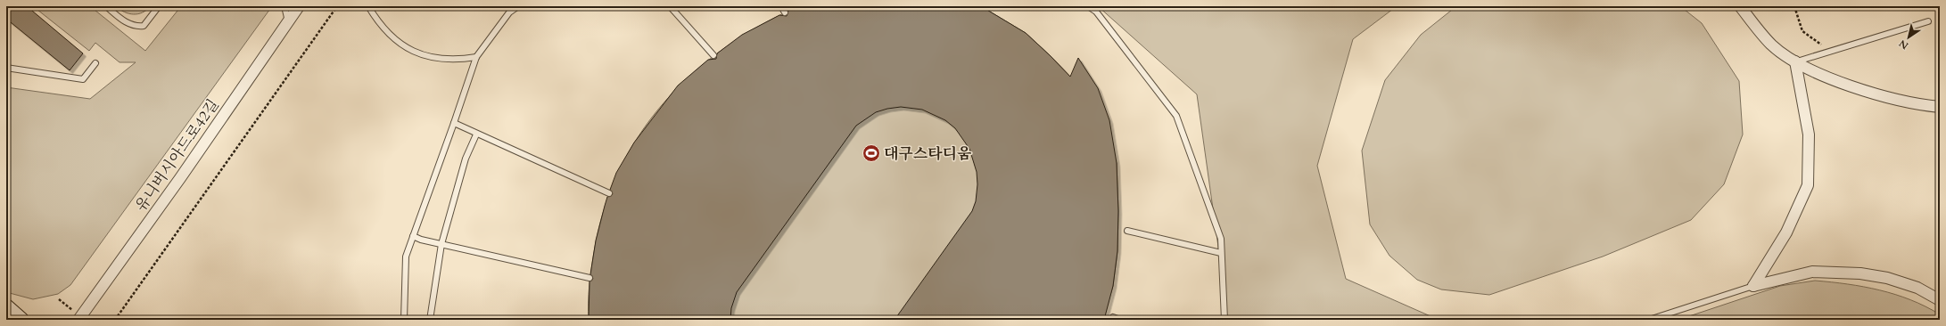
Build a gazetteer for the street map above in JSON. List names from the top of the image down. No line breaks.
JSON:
{"streets":{"street":["유니버시아드로42길"]},"places":{"sports":["대구스타디움"]},"north":"bottom left"}
